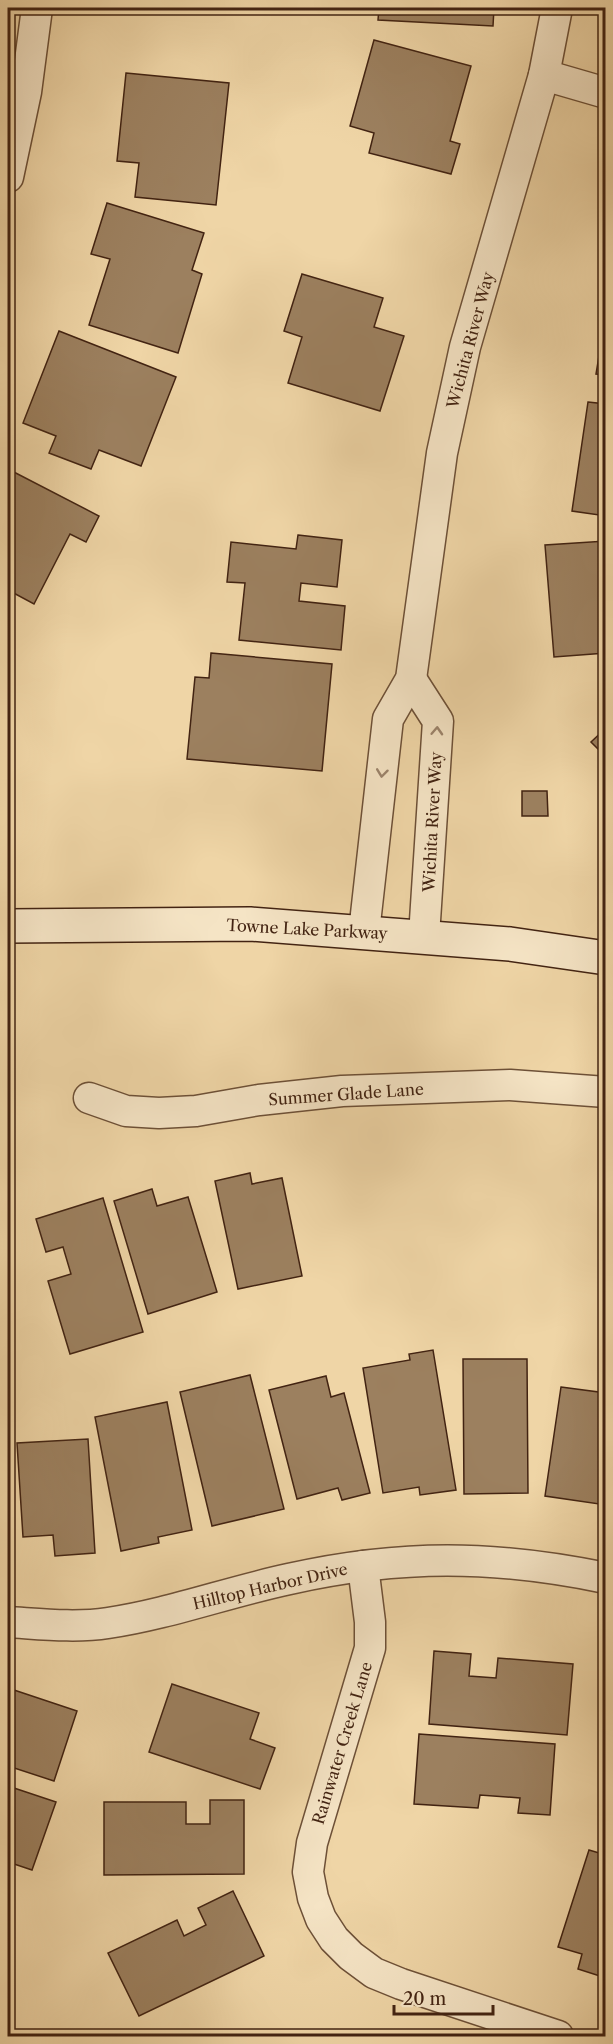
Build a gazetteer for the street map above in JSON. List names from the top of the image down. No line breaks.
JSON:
{"streets":{"street":["Wichita River Way","Towne Lake Parkway","Summer Glade Lane","Hilltop Harbor Drive","Rainwater Creek Lane"]},"crossings":[["Wichita River Way","Towne Lake Parkway"],["Hilltop Harbor Drive","Rainwater Creek Lane"]],"scale_bar":"20 m"}
